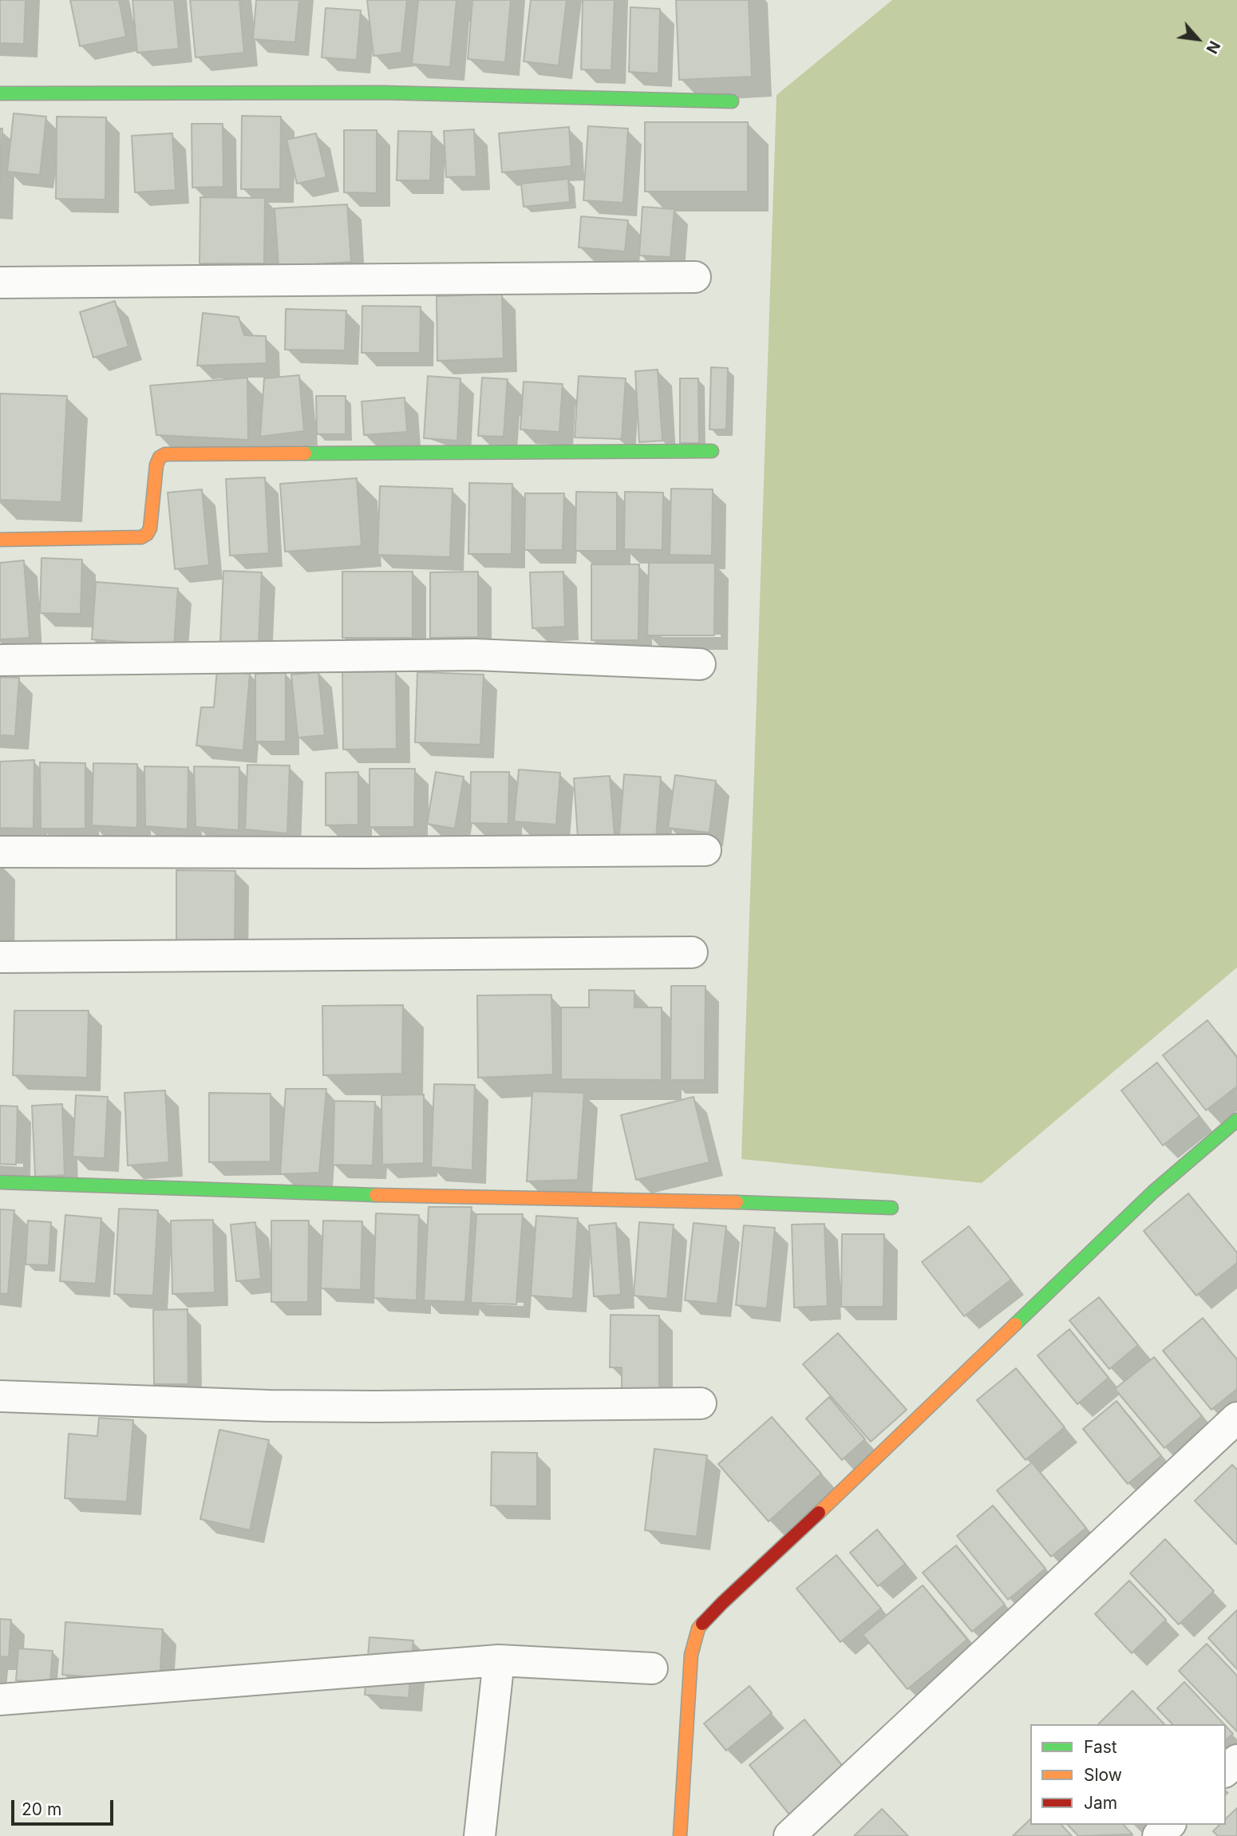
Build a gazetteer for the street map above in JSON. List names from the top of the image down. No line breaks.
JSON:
{"legend":["Fast","Slow","Jam"],"scale_bar":"20 m","north":"bottom right"}
